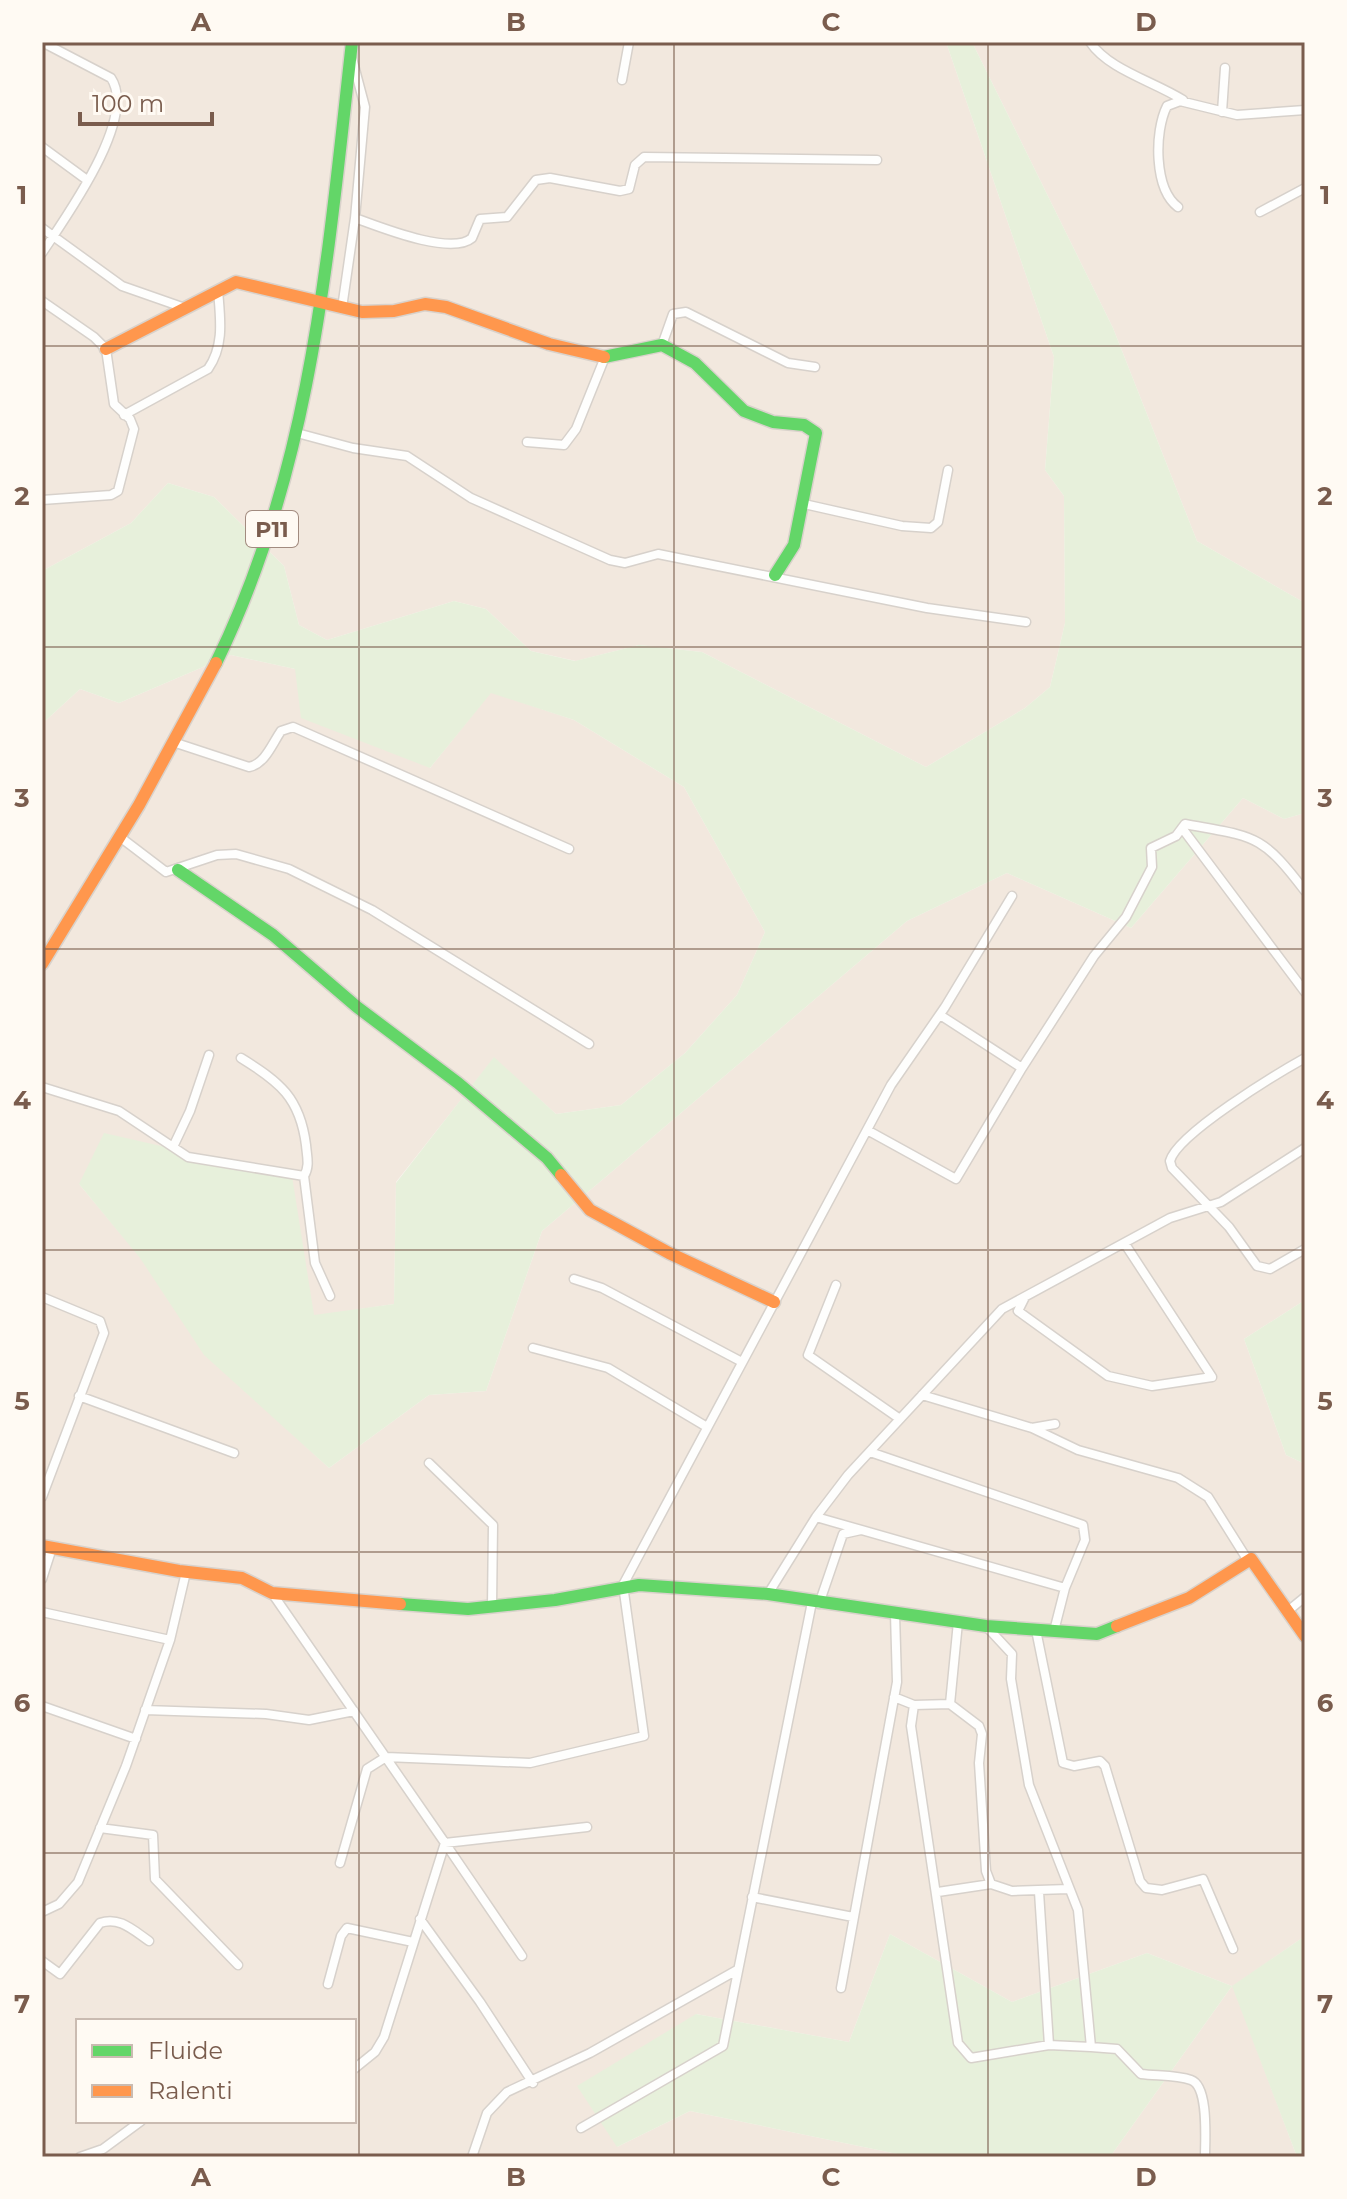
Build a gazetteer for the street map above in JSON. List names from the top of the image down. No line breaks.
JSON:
{"streets":{"street":["P11"]},"legend":["Fluide","Ralenti"],"scale_bar":"100 m","grid":{"columns":["A","B","C","D"],"rows":["1","2","3","4","5","6","7"]}}
